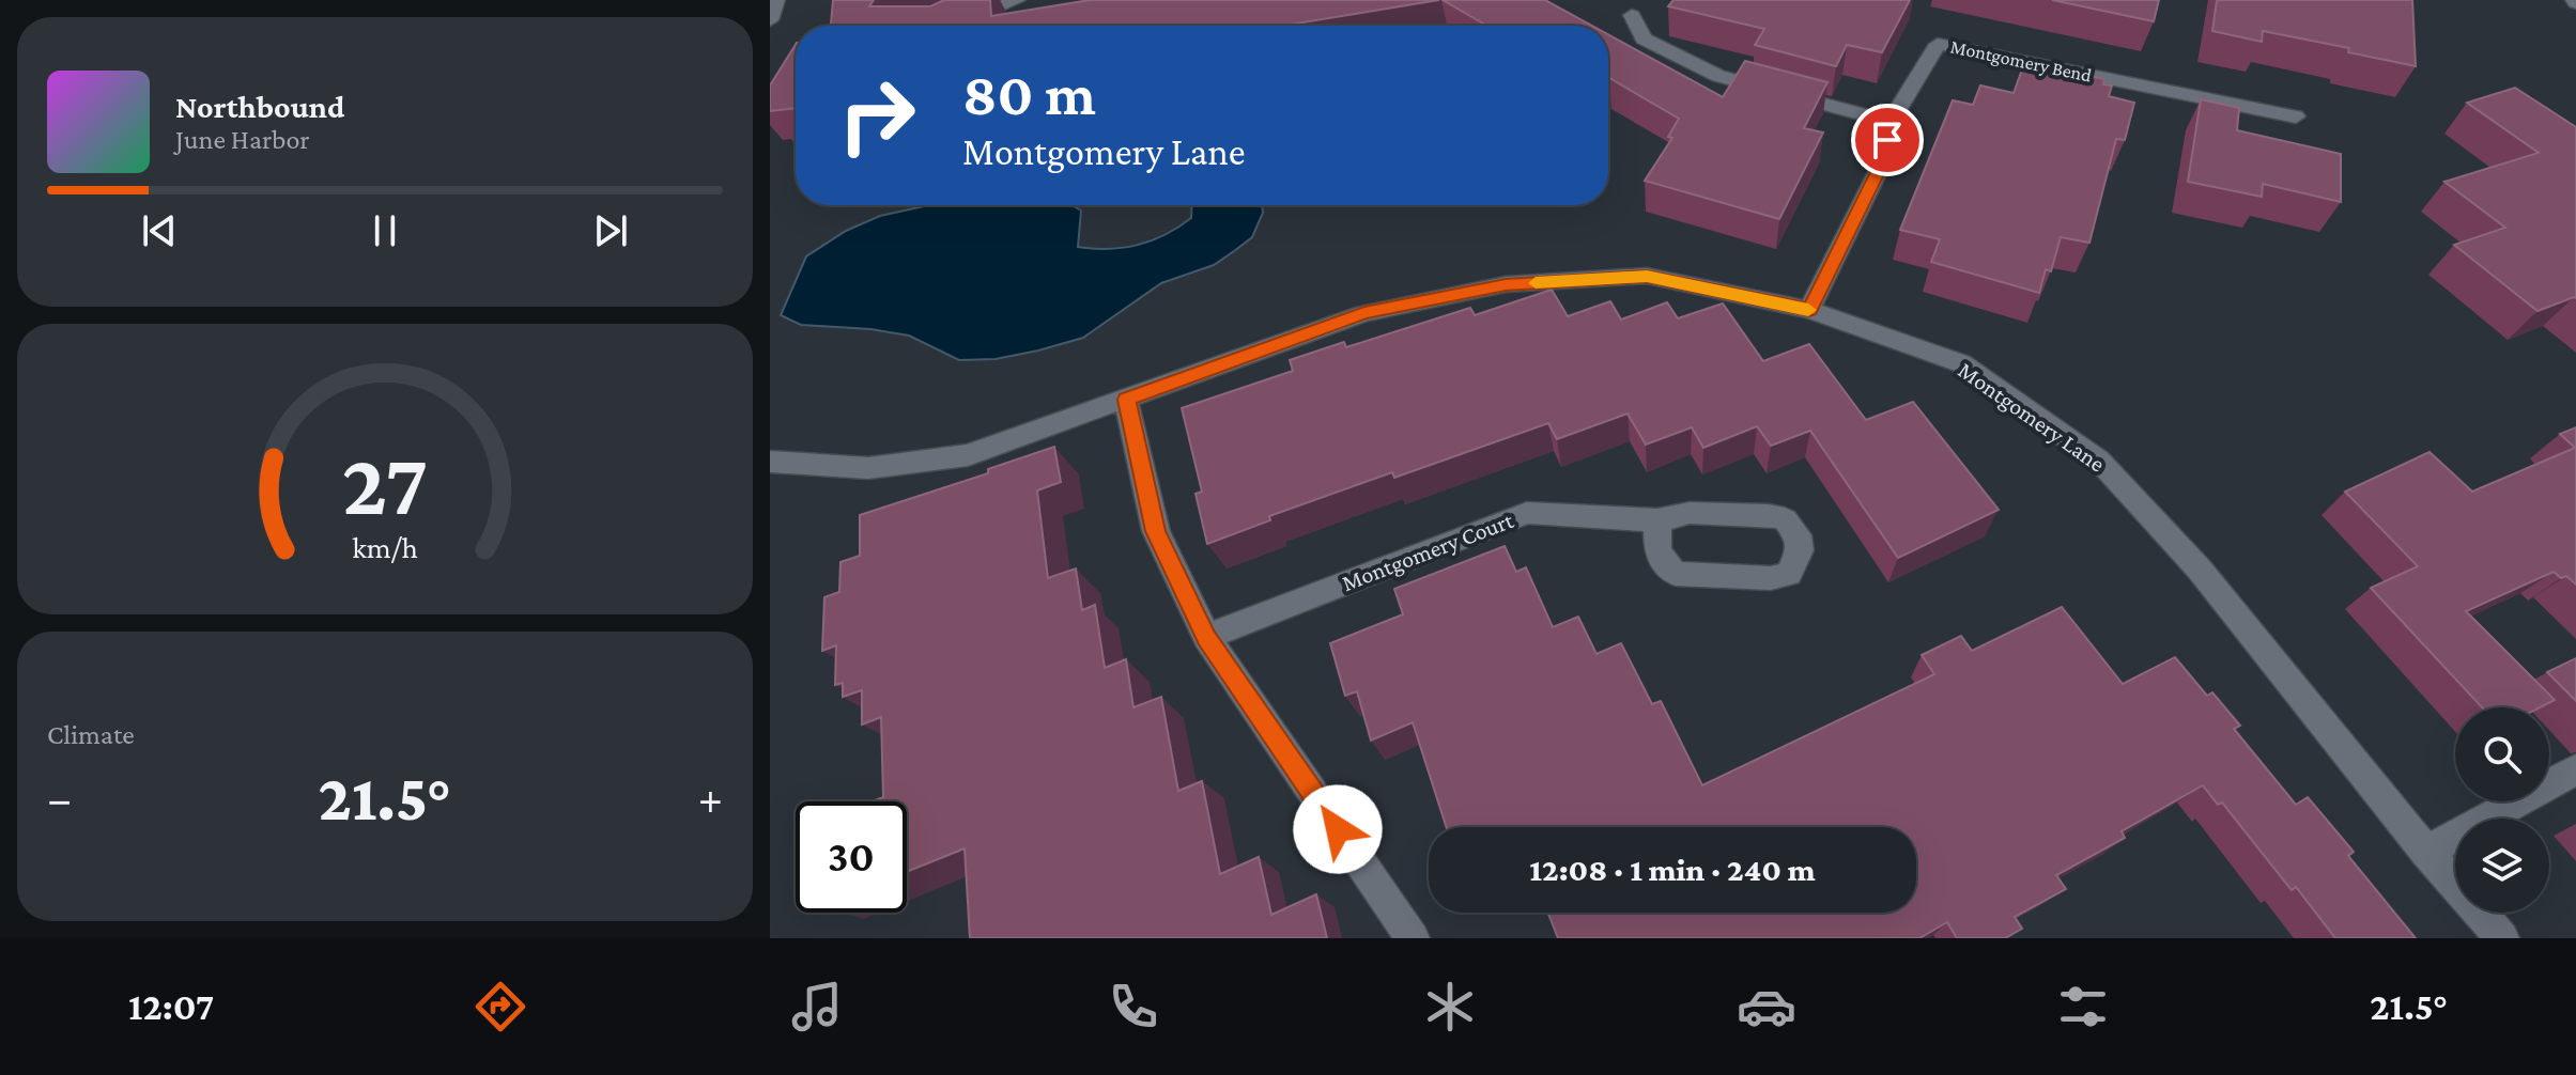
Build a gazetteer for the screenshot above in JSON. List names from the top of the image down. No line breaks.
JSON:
{"streets":{"street":["Montgomery Bend","Montgomery Lane","Montgomery Court"]},"crossings":[["Montgomery Bend","Montgomery Lane"]],"page":{"turn":["80 m","Montgomery Lane"],"song":["Northbound","June Harbor"],"tile":"Climate","heat":["−","21.5°","+"],"limit":"30","trip":"12:08 · 1 min · 240 m","tabs":["12:07","21.5°"],"gauge":["27","km/h"]}}
